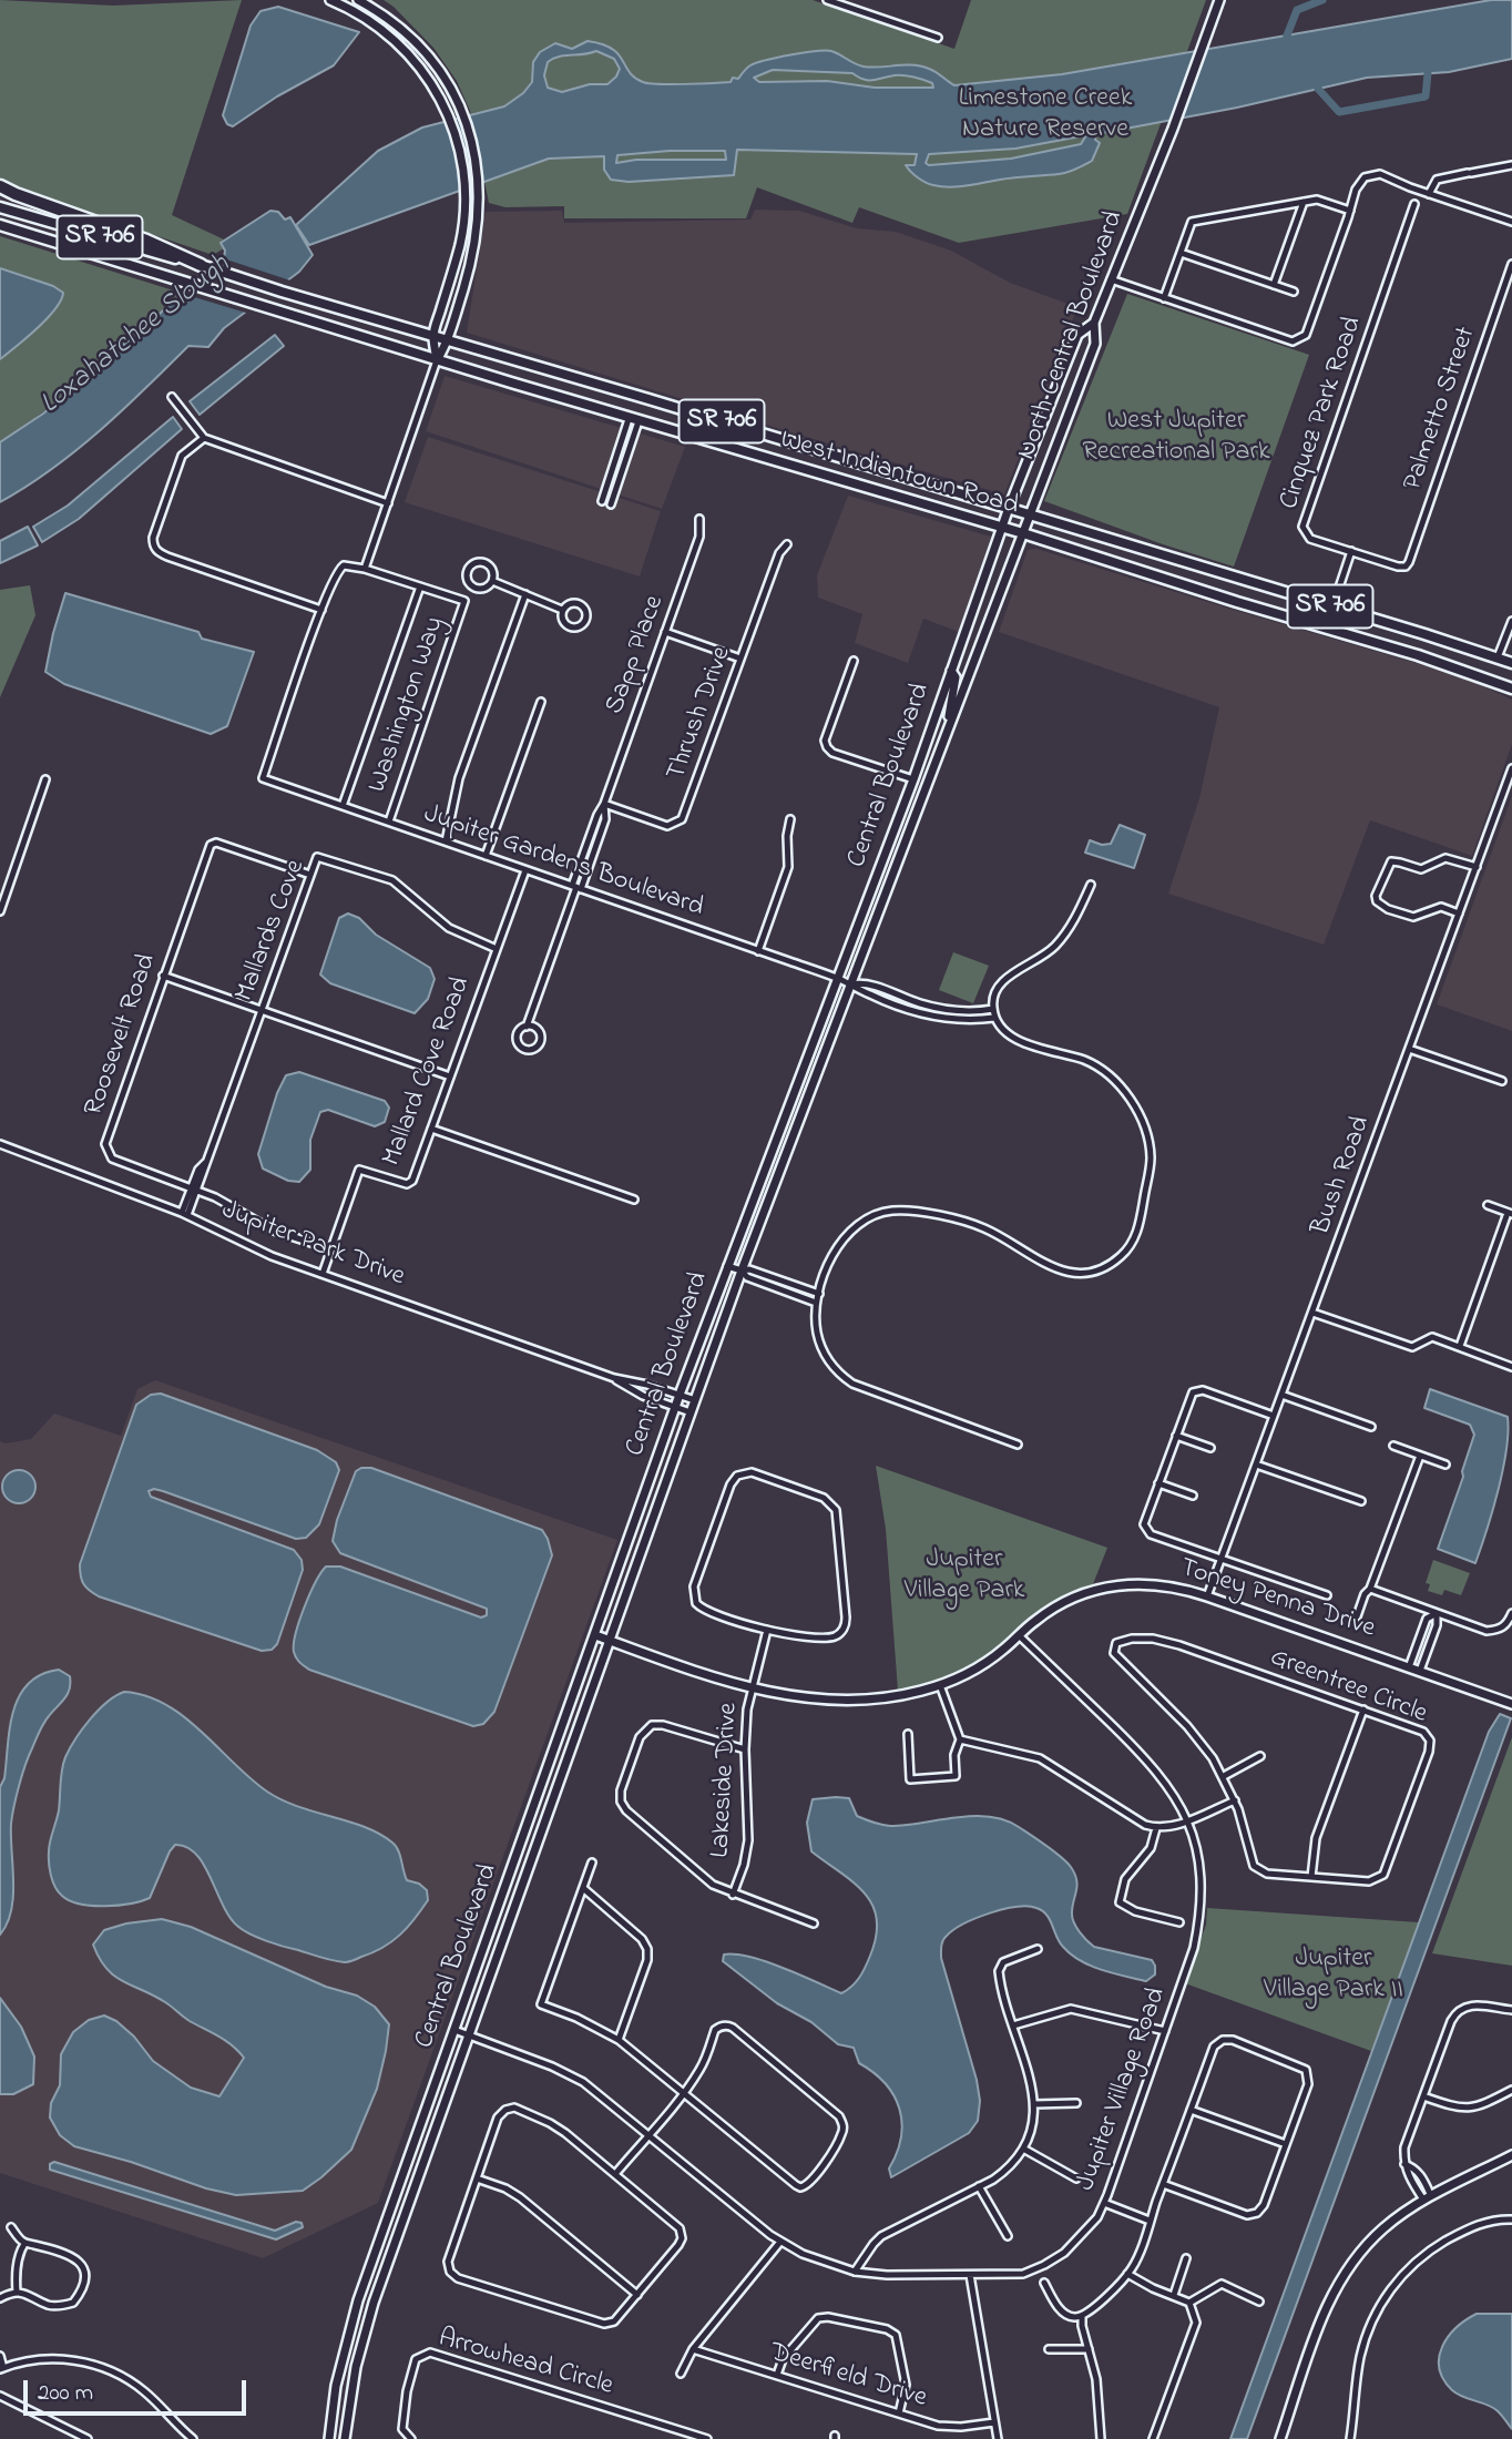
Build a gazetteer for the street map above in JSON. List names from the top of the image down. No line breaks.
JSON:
{"streets":{"main road":["SR 706","West Indiantown Road"],"street":["North Central Boulevard","Palmetto Street","Cinquez Park Road","Sapp Place","Washington Way","Thrush Drive","Central Boulevard","Jupiter Gardens Boulevard","Mallards Cove","Roosevelt Road","Mallard Cove Road","Bush Road","Jupiter Park Drive","Toney Penna Drive","Greentree Circle","Lakeside Drive","Jupiter Village Road","Arrowhead Circle","Deerfield Drive"]},"crossings":[["SR 706","West Indiantown Road"],["North Central Boulevard","West Indiantown Road"],["North Central Boulevard","Central Boulevard"],["Palmetto Street","Cinquez Park Road"],["West Indiantown Road","Central Boulevard"],["Sapp Place","Thrush Drive"],["Sapp Place","Jupiter Gardens Boulevard"],["Washington Way","Jupiter Gardens Boulevard"],["Central Boulevard","Jupiter Gardens Boulevard"],["Central Boulevard","Jupiter Park Drive"],["Central Boulevard","Toney Penna Drive"],["Central Boulevard","Jupiter Village Road"],["Jupiter Gardens Boulevard","Mallard Cove Road"],["Mallards Cove","Roosevelt Road"],["Mallards Cove","Mallard Cove Road"],["Mallards Cove","Jupiter Park Drive"],["Roosevelt Road","Mallard Cove Road"],["Mallard Cove Road","Jupiter Park Drive"],["Bush Road","Toney Penna Drive"],["Toney Penna Drive","Lakeside Drive"],["Toney Penna Drive","Jupiter Village Road"]],"water":["Loxahatchee Slough"],"parks":["Limestone Creek Nature Reserve","West Jupiter Recreational Park","Jupiter Village Park","Jupiter Village Park II"],"scale_bar":"200 m"}
